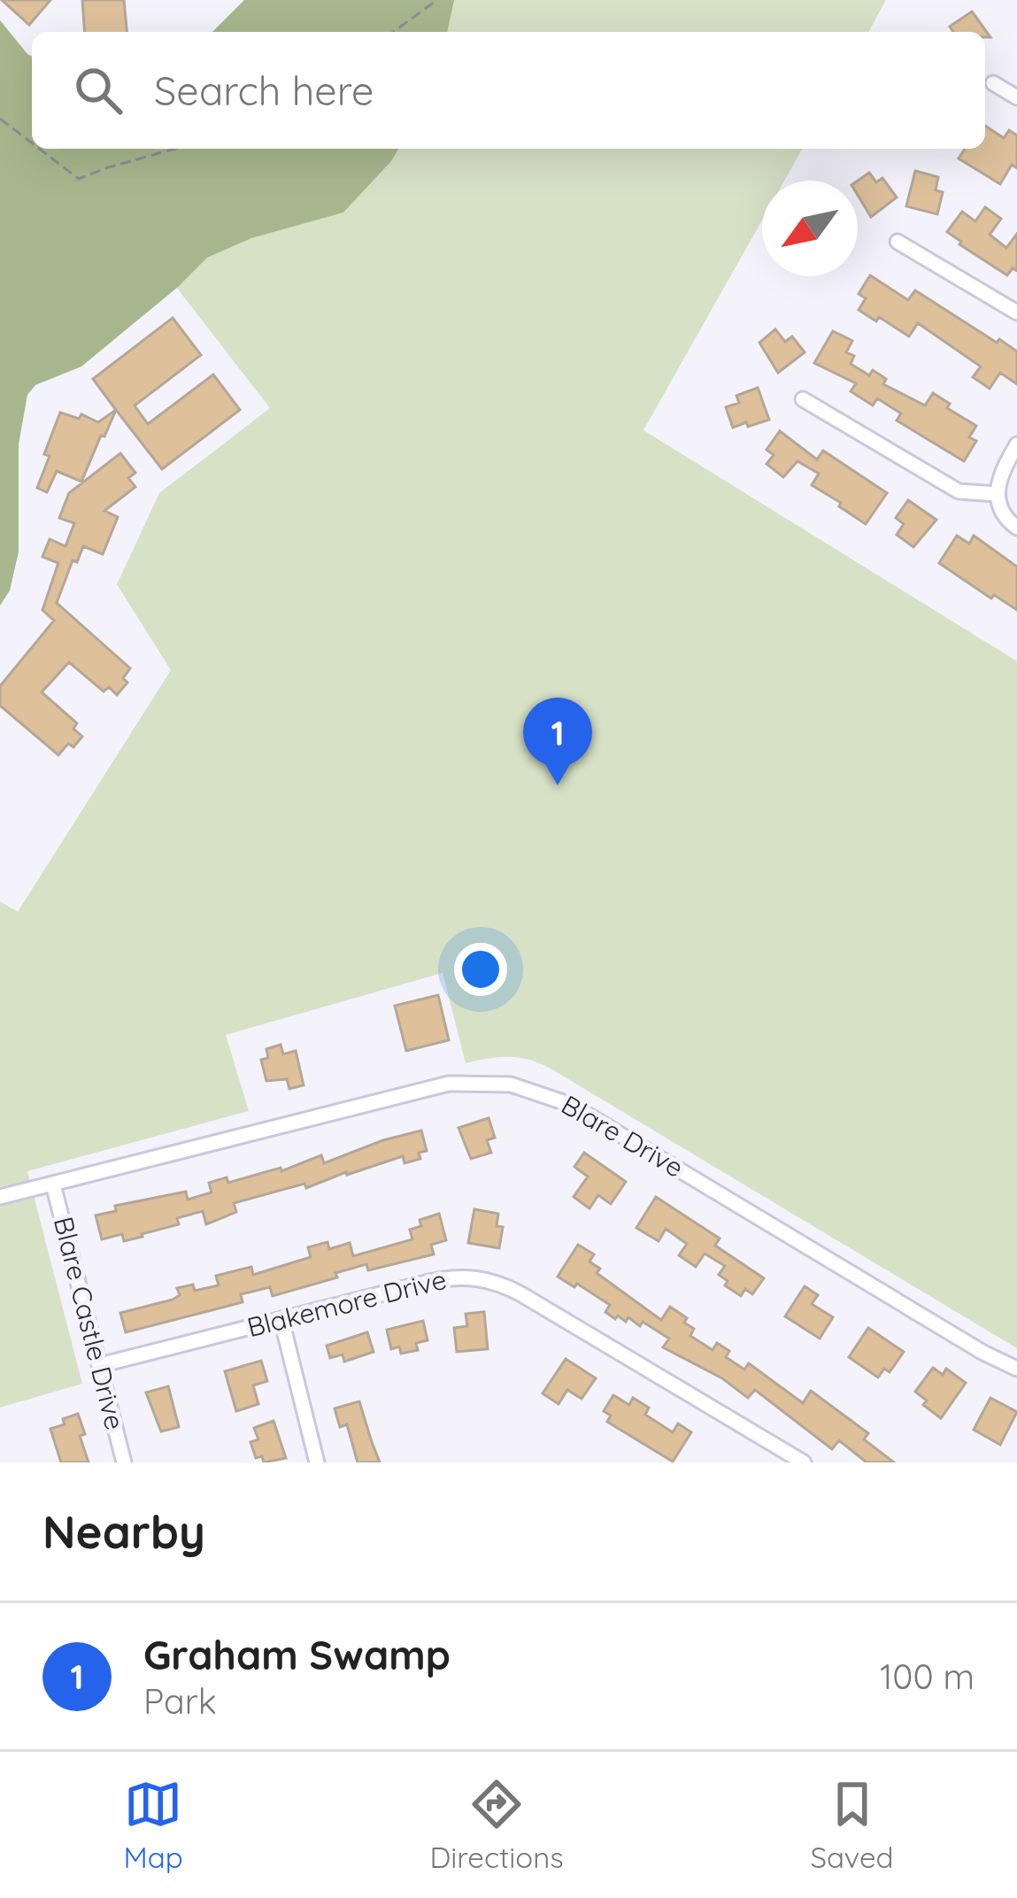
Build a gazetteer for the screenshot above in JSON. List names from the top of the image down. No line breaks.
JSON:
{"streets":{"street":["Blare Drive","Blakemore Drive","Blare Castle Drive"]},"crossings":[["Blare Drive","Blare Castle Drive"],["Blakemore Drive","Blare Castle Drive"]],"north":"bottom left","page":{"search":"Search here","pins":"1","heading":"Nearby","list":[{"mark":"1","name":"Graham Swamp","note":"Park","value":"100 m"}],"nav":["Map","Directions","Saved"]}}
